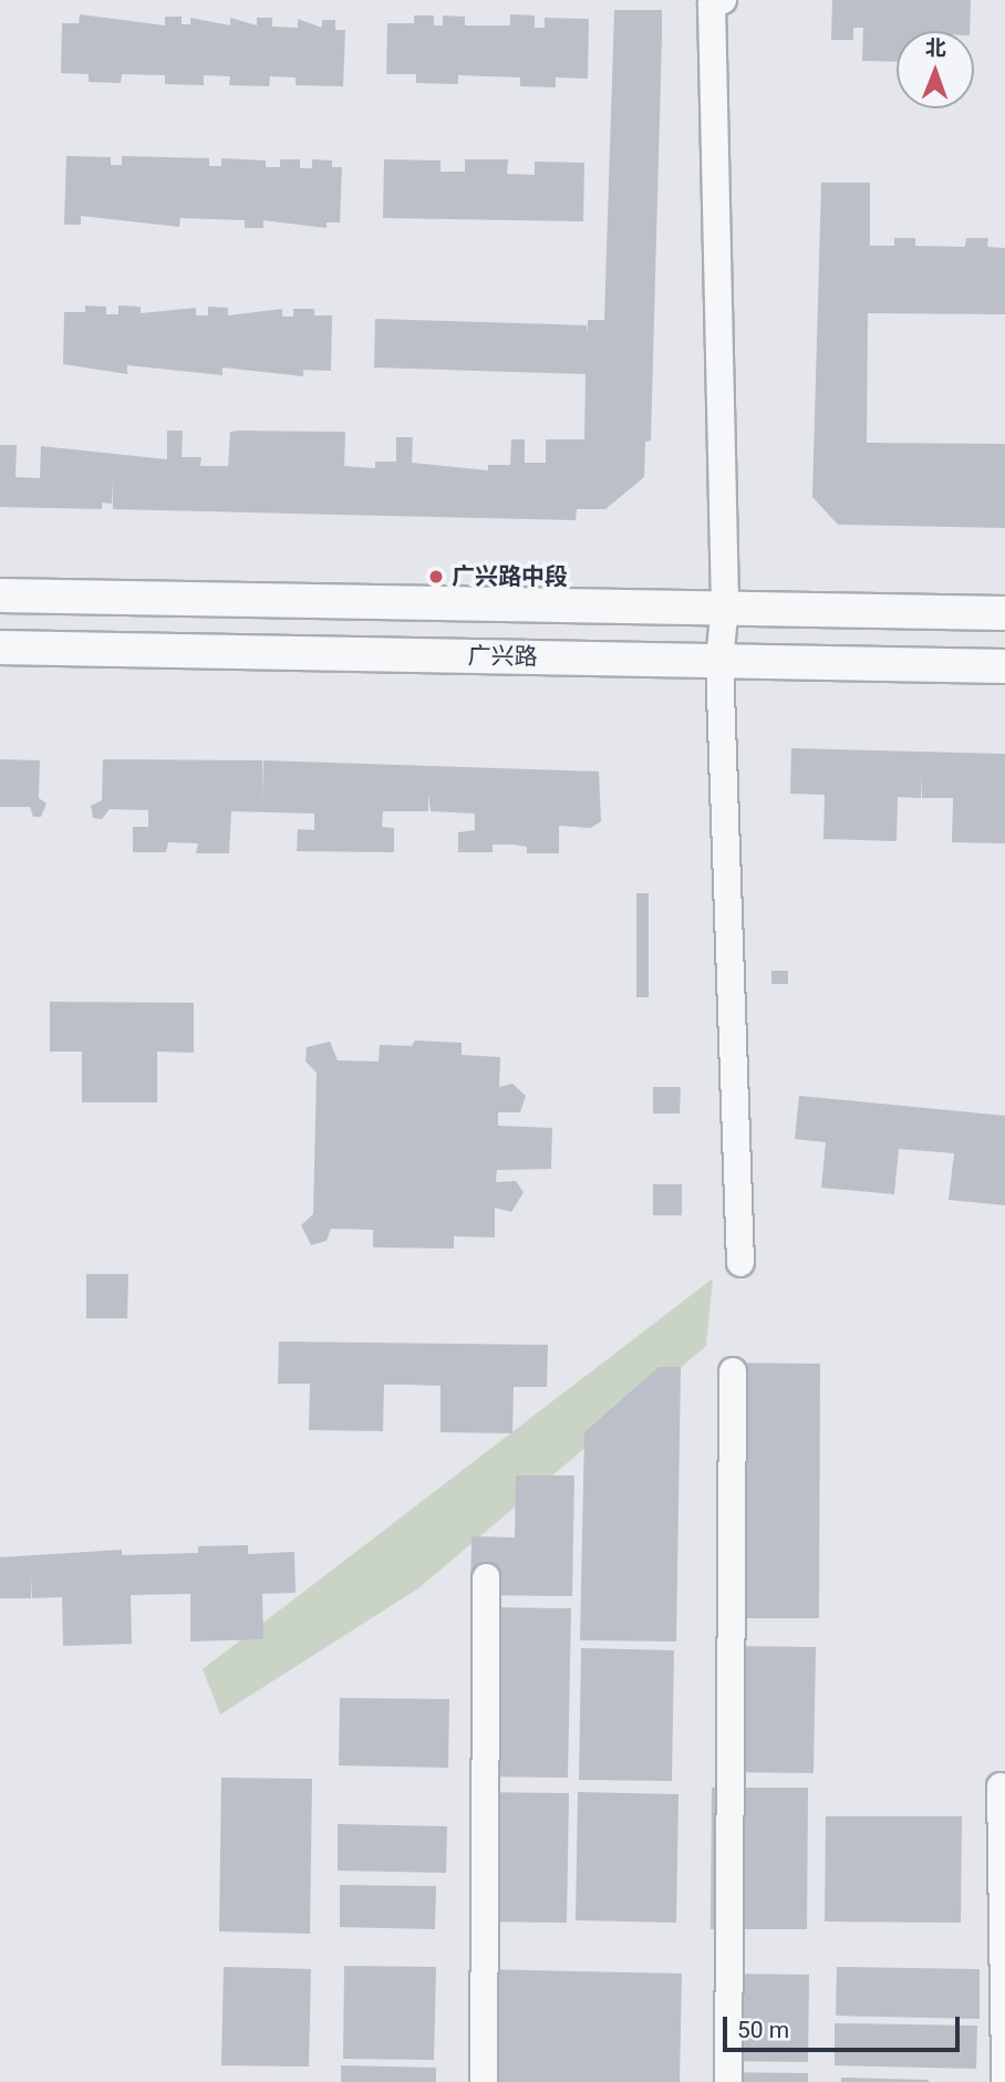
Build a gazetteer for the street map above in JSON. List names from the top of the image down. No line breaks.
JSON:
{"streets":{"street":["广兴路"]},"places":["广兴路中段"],"scale_bar":"50 m","north":"top"}
